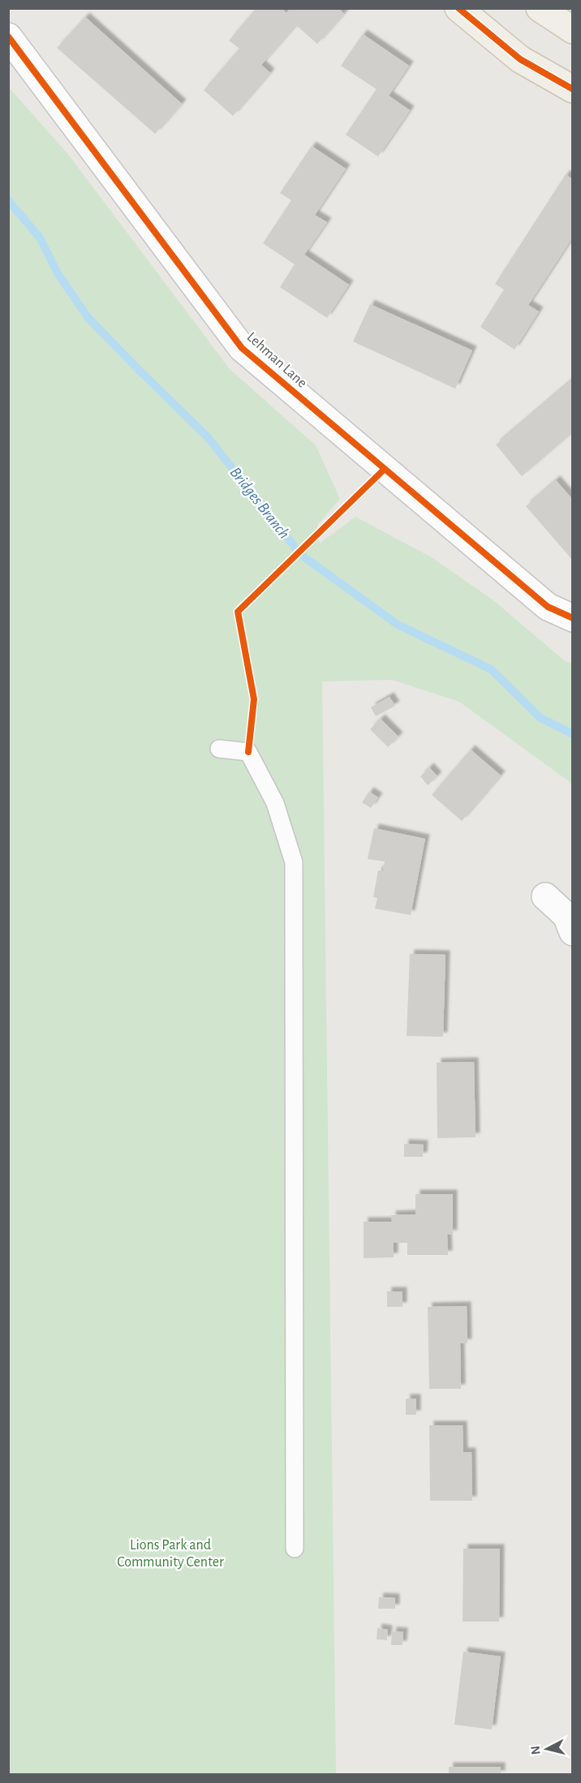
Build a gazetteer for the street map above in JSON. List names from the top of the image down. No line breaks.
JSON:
{"streets":{"street":["Lehman Lane"]},"water":["Bridges Branch"],"parks":["Lions Park and Community Center"],"north":"left"}
